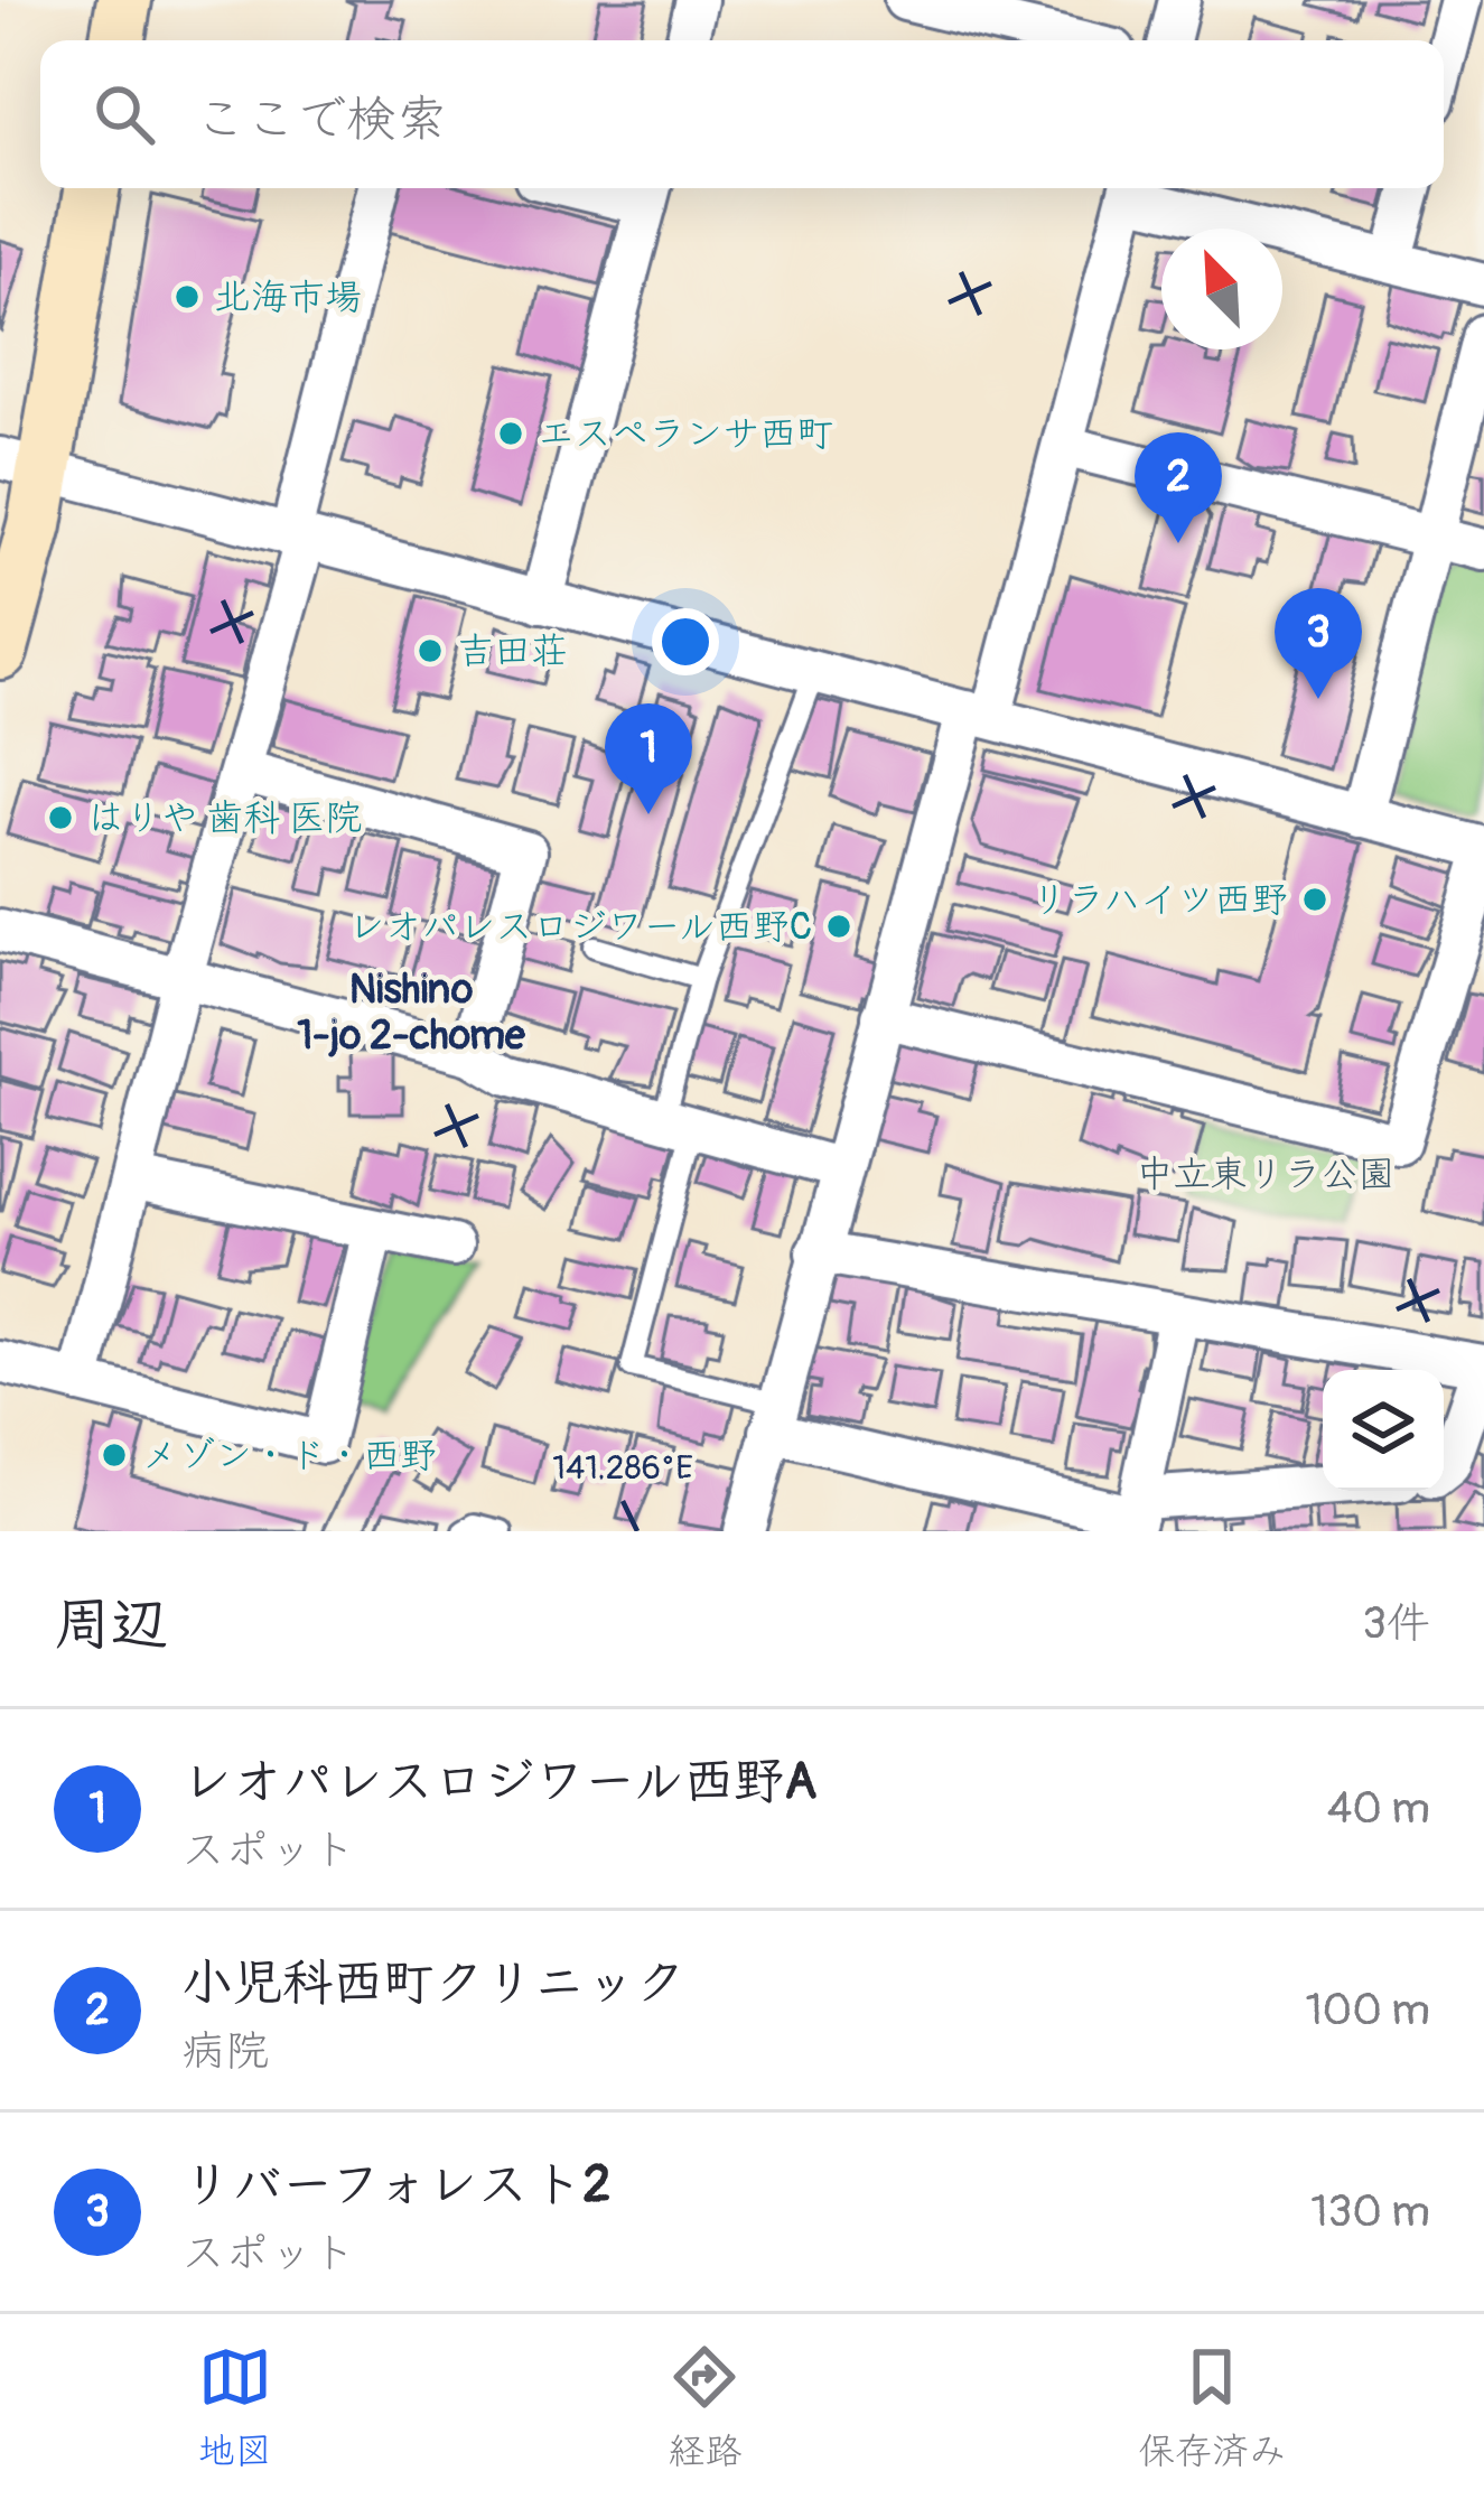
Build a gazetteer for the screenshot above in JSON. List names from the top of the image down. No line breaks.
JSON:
{"districts":["Nishino 1-jo 2-chome"],"parks":["中立東リラ公園"],"places":["北海市場","エスペランサ西町","吉田荘","はりや 歯科 医院","リラハイツ西野","レオパレスロジワール西野C","メゾン・ド・西野"],"north":"top left","page":{"search":"ここで検索","pins":["2","3","1"],"heading":["周辺","3件"],"list":[{"mark":"1","name":"レオパレスロジワール西野A","note":"スポット","value":"40 m"},{"mark":"2","name":"小児科西町クリニック","note":"病院","value":"100 m"},{"mark":"3","name":"リバーフォレスト2","note":"スポット","value":"130 m"}],"nav":["地図","経路","保存済み"]},"coordinates":["141.286°E"]}
